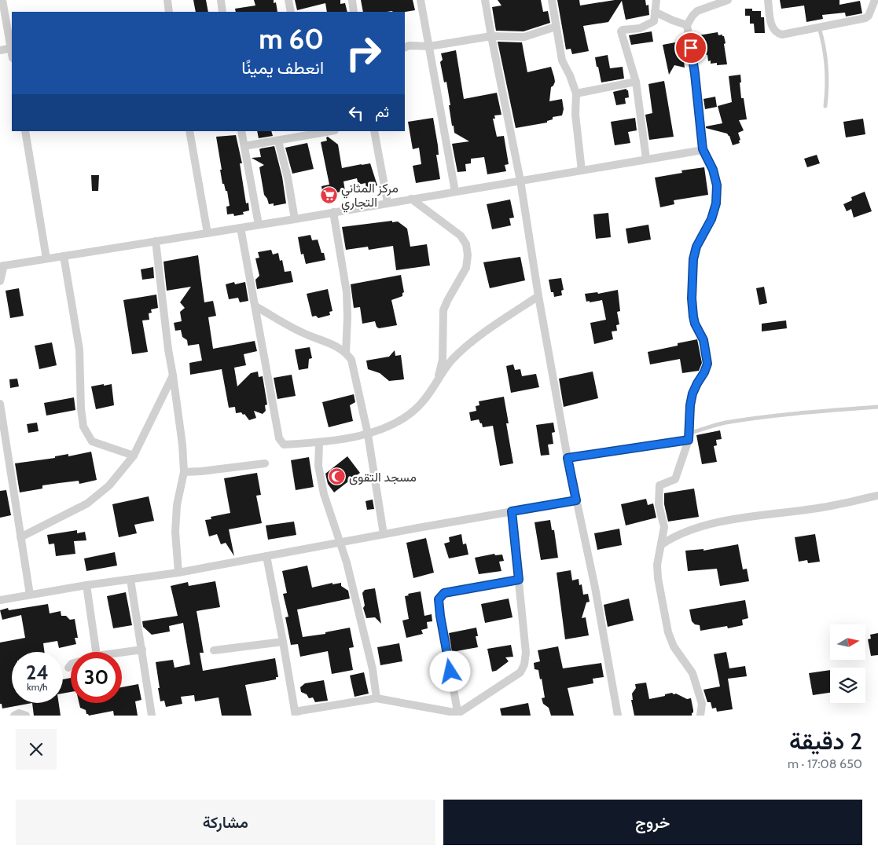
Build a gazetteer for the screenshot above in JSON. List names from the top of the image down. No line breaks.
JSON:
{"places":{"supermarket":["مركز المثاني التجاري"],"mosque":["مسجد التقوى"]},"north":"right","page":{"turn":["60 m","انعطف يمينًا"],"then":"ثم","speed":"24 km/h","limit":"30","heading":["2 دقيقة","650 m · 17:08"],"buttons":["خروج","مشاركة"]}}
